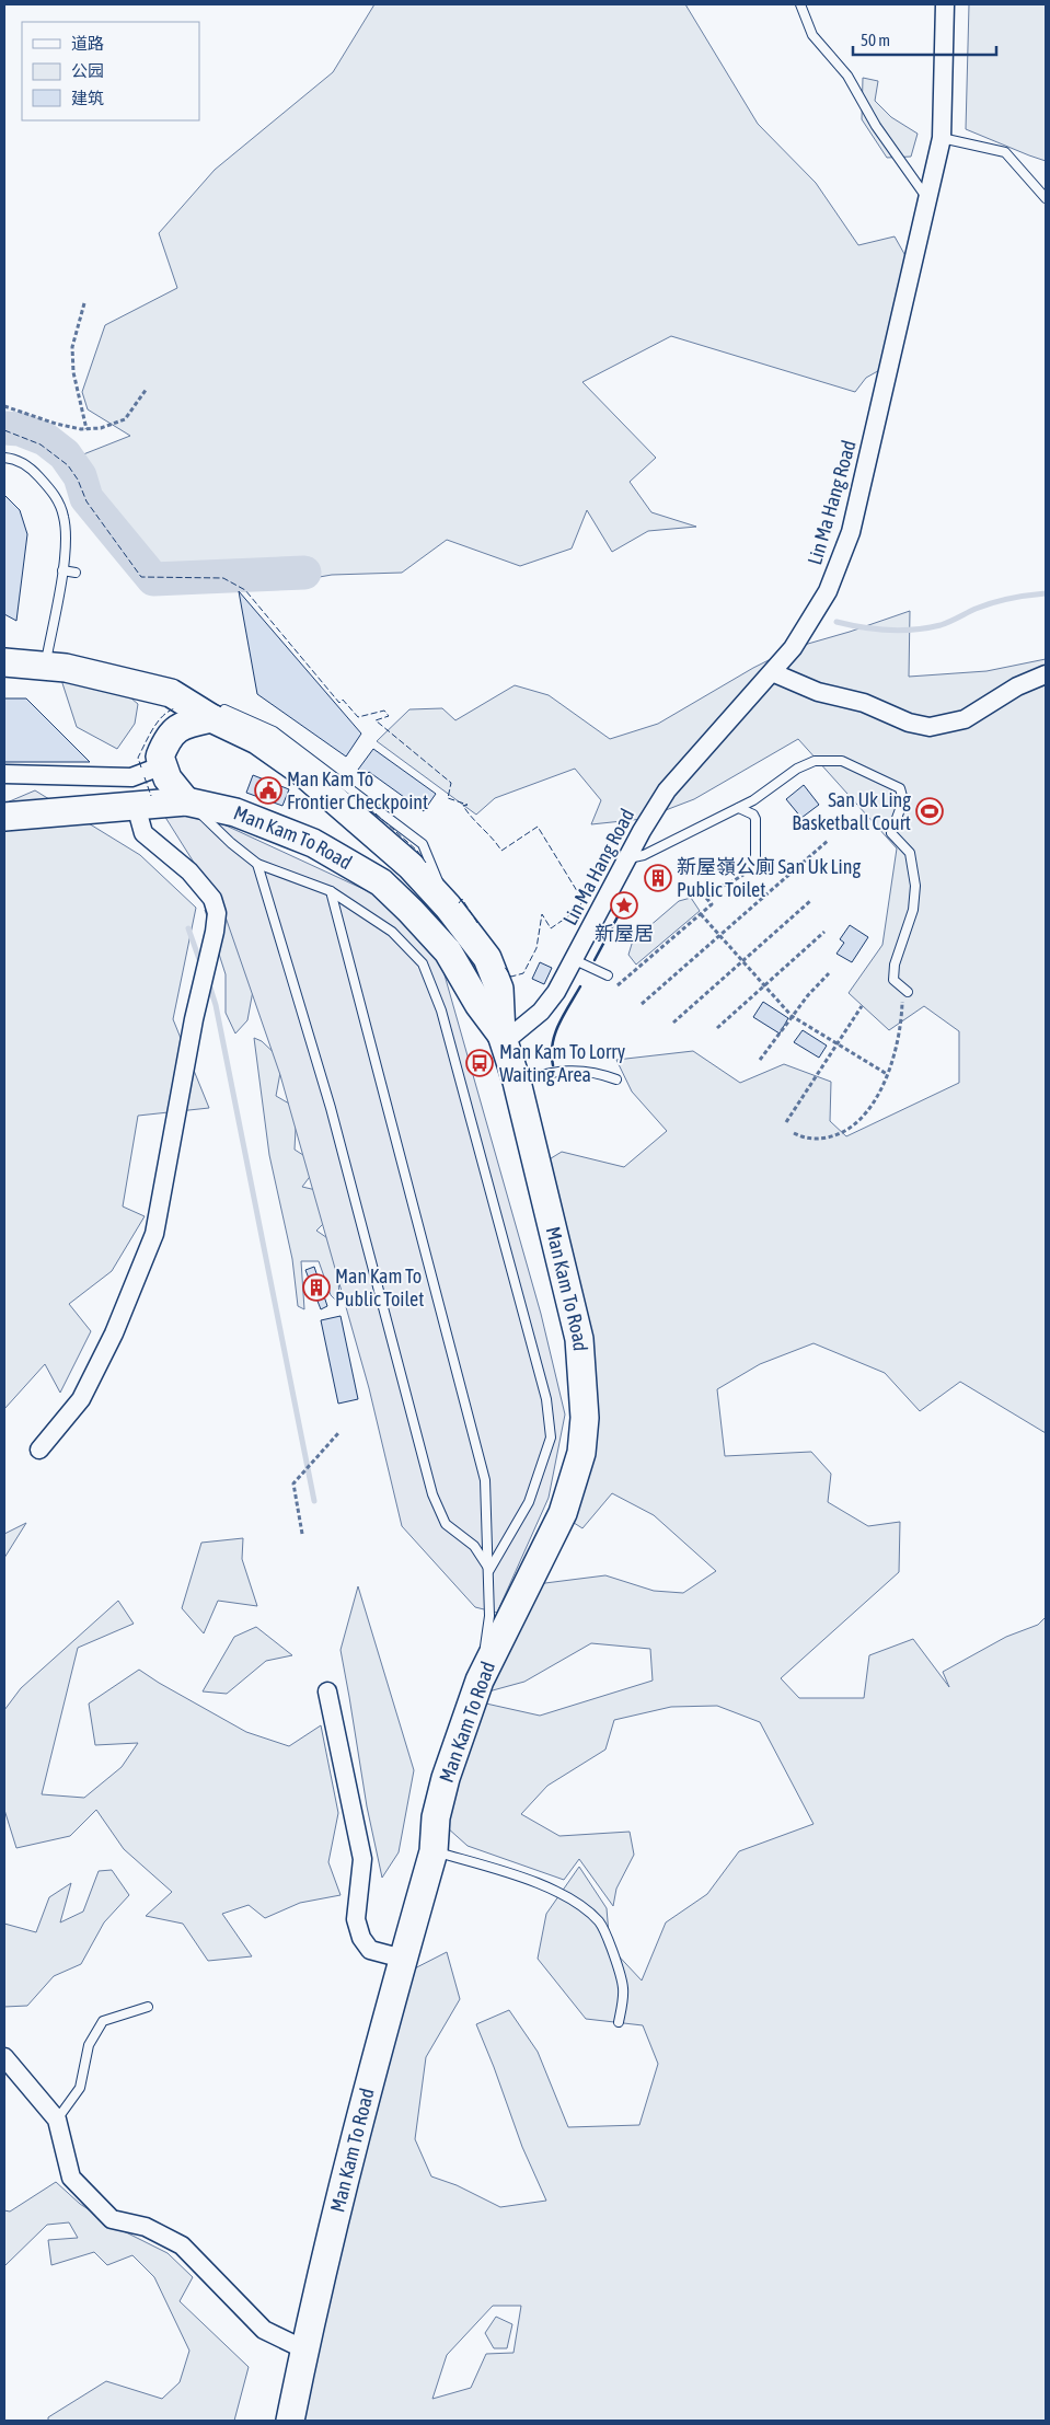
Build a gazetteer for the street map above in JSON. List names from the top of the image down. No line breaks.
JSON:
{"streets":{"main road":["Man Kam To Road"],"street":["Lin Ma Hang Road"]},"crossings":[["Lin Ma Hang Road","Man Kam To Road"]],"places":{"public building":["Man Kam To Frontier Checkpoint"],"sports":["San Uk Ling Basketball Court"],"building":["新屋嶺公廁 San Uk Ling Public Toilet","Man Kam To Public Toilet"],"place":["新屋居"],"bus stop":["Man Kam To Lorry Waiting Area"]},"legend":["道路","公园","建筑"],"scale_bar":"50 m"}
